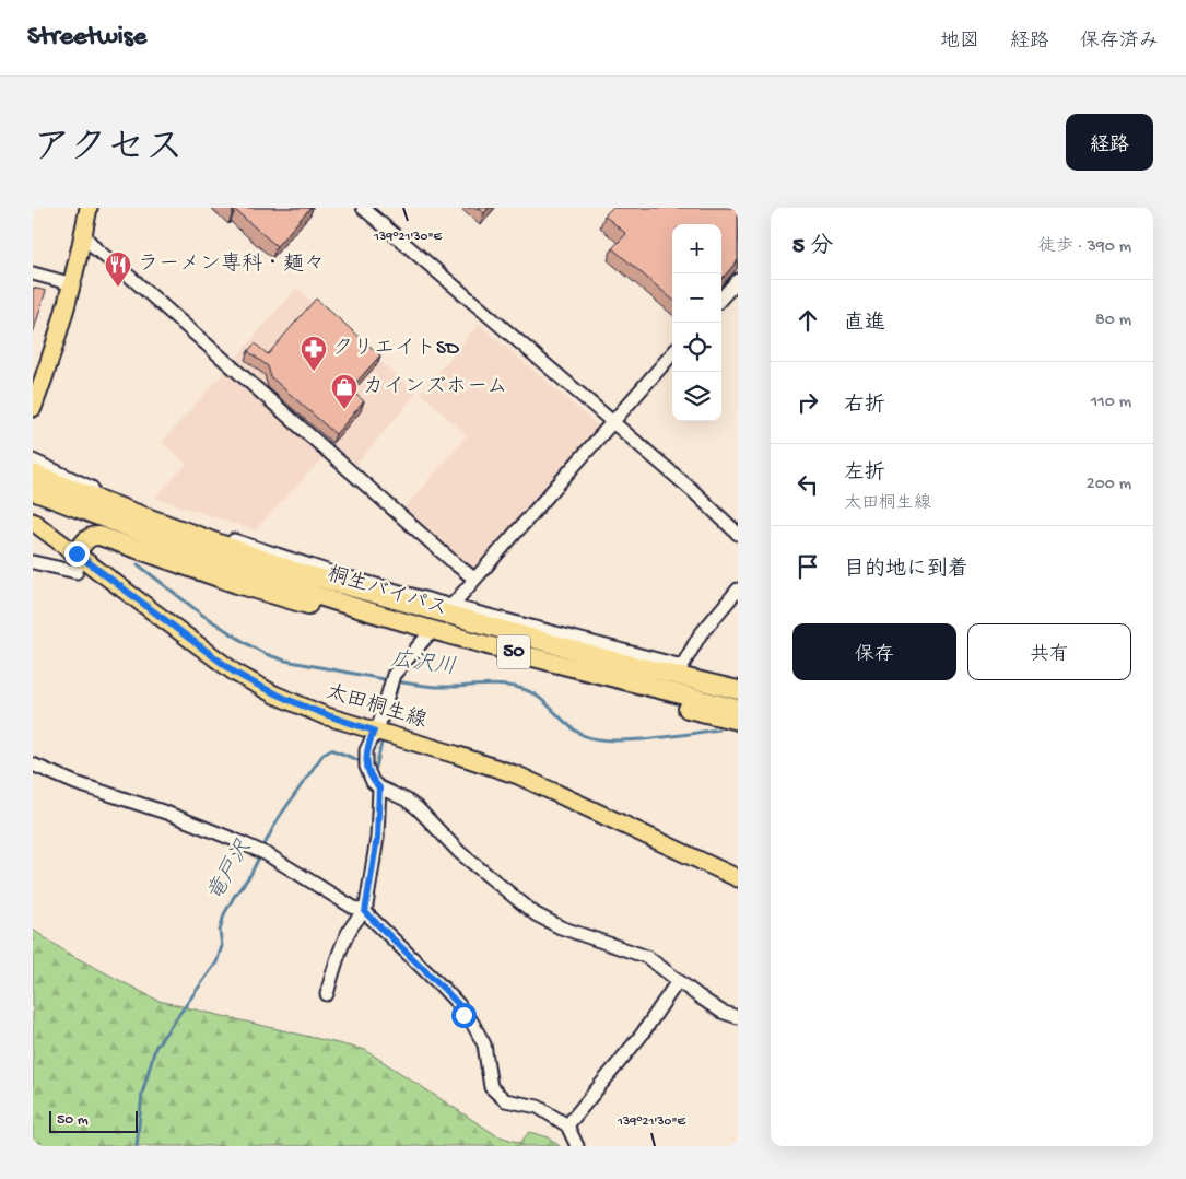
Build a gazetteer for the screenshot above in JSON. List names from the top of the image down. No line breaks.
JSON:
{"streets":{"highway":["桐生バイパス","50"],"main road":["太田桐生線"]},"crossings":[["50","太田桐生線"]],"water":["広沢川","竜戸沢"],"places":{"restaurant":["ラーメン専科・麺々"],"pharmacy":["クリエイトSD"],"shop":["カインズホーム"]},"scale_bar":"50 m","page":{"header":"Streetwise","nav":["地図","経路","保存済み"],"title":"アクセス","buttons":["経路",["保存","共有"]],"heading":["5 分","徒歩 · 390 m"],"map_buttons":["+","−"],"list":[["直進","80 m"],["右折","110 m"],["左折","太田桐生線","200 m"],"目的地に到着"],"scale":"50 m"},"coordinates":["139°21'30\"E"]}
